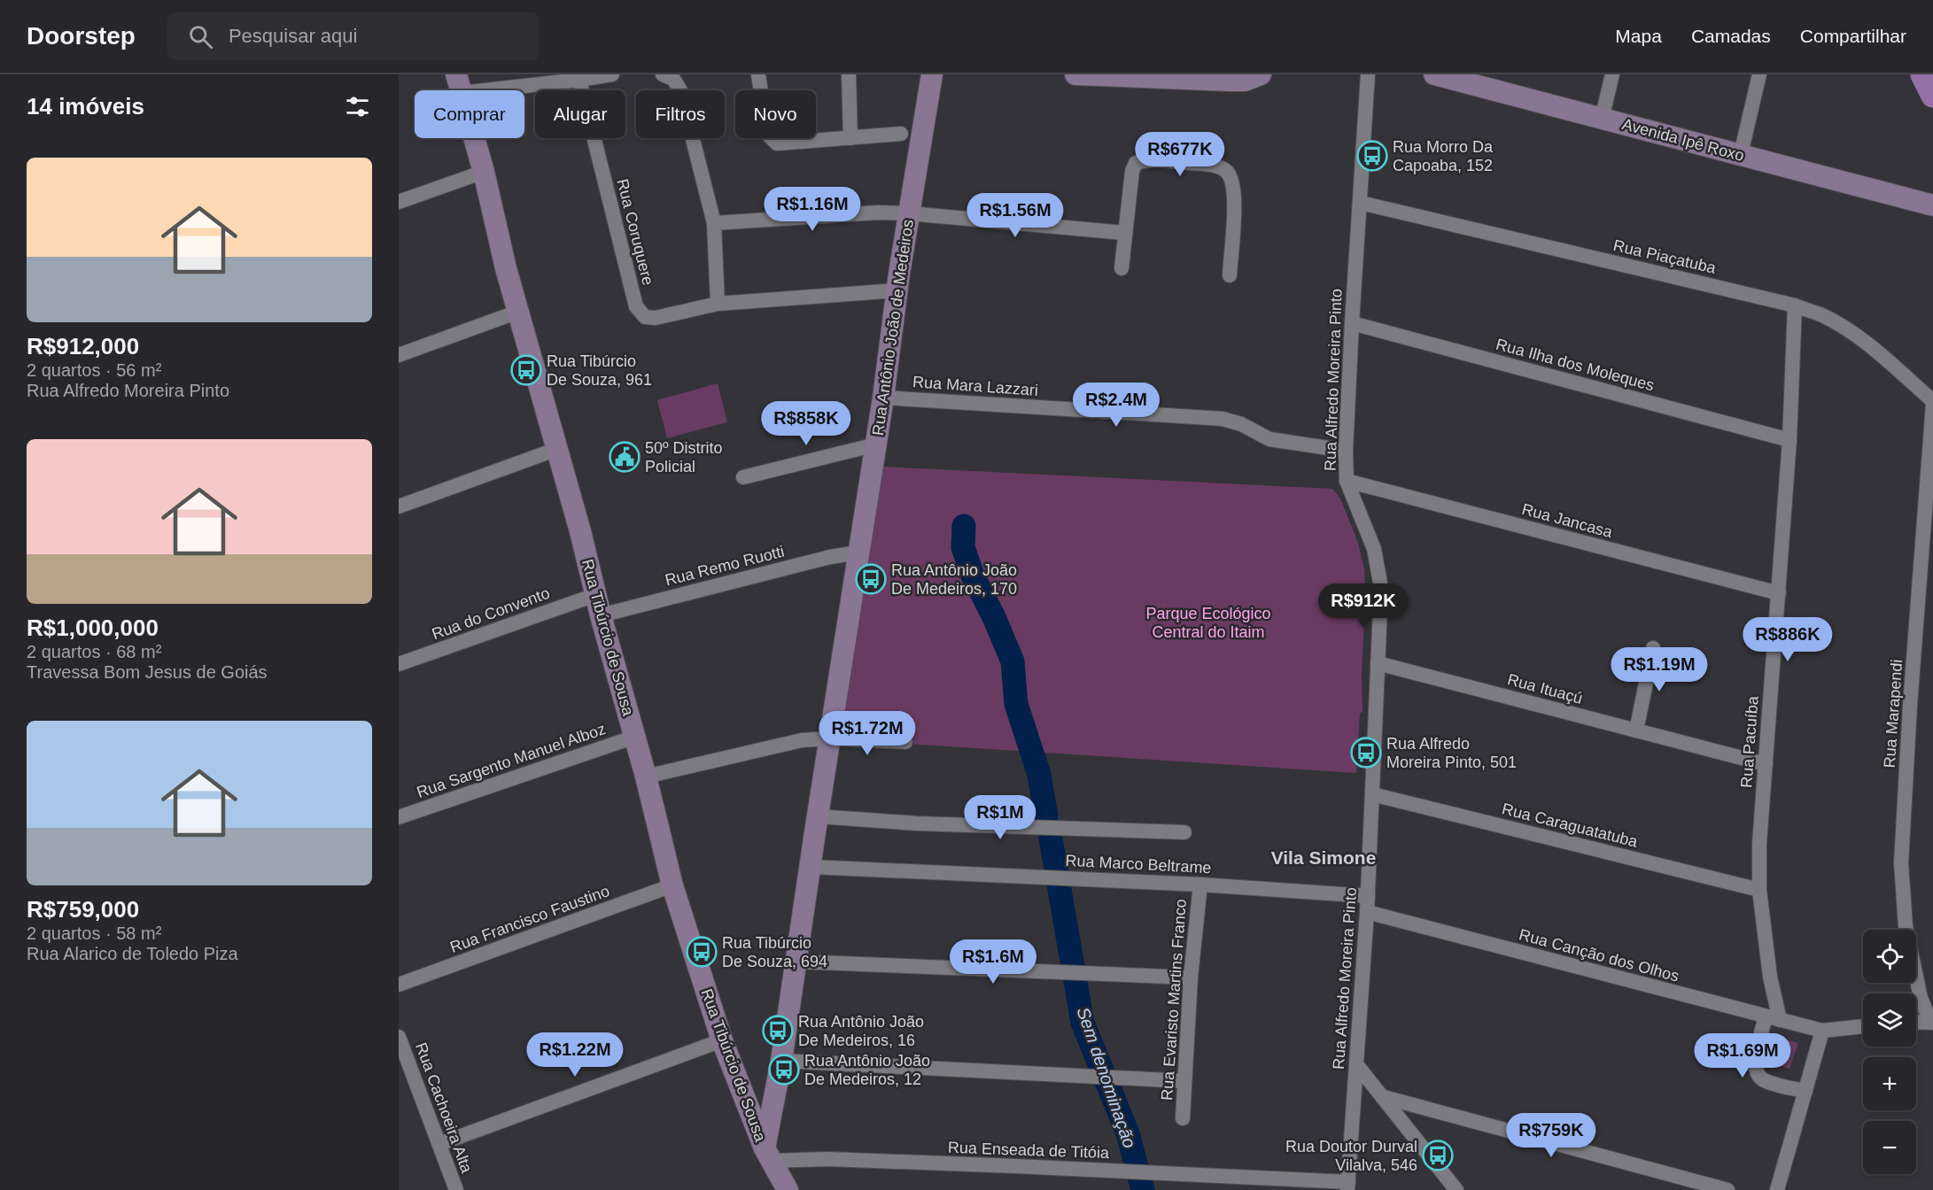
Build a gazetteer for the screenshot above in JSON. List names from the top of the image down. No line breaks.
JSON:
{"streets":{"street":["Avenida Ipê Roxo","Rua Coruquere","Rua Piaçatuba","Rua Antônio João de Medeiros","Rua Ilha dos Moleques","Rua Alfredo Moreira Pinto","Rua Mara Lazzari","Rua Jancasa","Rua Remo Ruotti","Rua do Convento","Rua Tibúrcio de Sousa","Rua Ituaçú","Rua Marapendi","Rua Pacuíba","Rua Sargento Manuel Alboz","Rua Caraguatatuba","Rua Marco Beltrame","Rua Francisco Faustino","Rua Canção dos Olhos","Rua Evaristo Martins Franco","Rua Cachoeira Alta","Rua Enseada de Titóia"]},"crossings":[["Rua Coruquere","Rua Antônio João de Medeiros"],["Rua Piaçatuba","Rua Alfredo Moreira Pinto"],["Rua Piaçatuba","Rua Marapendi"],["Rua Piaçatuba","Rua Pacuíba"],["Rua Antônio João de Medeiros","Rua Mara Lazzari"],["Rua Antônio João de Medeiros","Rua Remo Ruotti"],["Rua Antônio João de Medeiros","Rua Tibúrcio de Sousa"],["Rua Antônio João de Medeiros","Rua Marco Beltrame"],["Rua Antônio João de Medeiros","Rua Enseada de Titóia"],["Rua Ilha dos Moleques","Rua Alfredo Moreira Pinto"],["Rua Ilha dos Moleques","Rua Pacuíba"],["Rua Alfredo Moreira Pinto","Rua Mara Lazzari"],["Rua Alfredo Moreira Pinto","Rua Jancasa"],["Rua Alfredo Moreira Pinto","Rua Ituaçú"],["Rua Alfredo Moreira Pinto","Rua Caraguatatuba"],["Rua Alfredo Moreira Pinto","Rua Marco Beltrame"],["Rua Alfredo Moreira Pinto","Rua Canção dos Olhos"],["Rua Alfredo Moreira Pinto","Rua Enseada de Titóia"],["Rua Jancasa","Rua Pacuíba"],["Rua Remo Ruotti","Rua Tibúrcio de Sousa"],["Rua do Convento","Rua Tibúrcio de Sousa"],["Rua Tibúrcio de Sousa","Rua Sargento Manuel Alboz"],["Rua Tibúrcio de Sousa","Rua Francisco Faustino"],["Rua Tibúrcio de Sousa","Rua Enseada de Titóia"],["Rua Ituaçú","Rua Pacuíba"],["Rua Pacuíba","Rua Caraguatatuba"],["Rua Pacuíba","Rua Canção dos Olhos"],["Rua Marco Beltrame","Rua Evaristo Martins Franco"]],"districts":["Vila Simone"],"water":["Sem denominação"],"parks":["Parque Ecológico Central do Itaim"],"places":{"bus stop":["Rua Morro Da Capoaba, 152","Rua Tibúrcio De Souza, 961","Rua Antônio João De Medeiros, 170","Rua Alfredo Moreira Pinto, 501","Rua Tibúrcio De Souza, 694","Rua Antônio João De Medeiros, 16","Rua Antônio João De Medeiros, 12","Rua Doutor Durval Vilalva, 546"],"public building":["50º Distrito Policial"]},"page":{"header":"Doorstep","search":"Pesquisar aqui","nav":["Mapa","Camadas","Compartilhar"],"heading":"14 imóveis","chip":["Comprar","Alugar","Filtros","Novo"],"price":["R$677K","R$1.16M","R$1.56M","R$2.4M","R$858K","R$912K","R$886K","R$1.19M","R$1.72M","R$1M","R$1.6M","R$1.22M","R$1.69M","R$759K"],"list":[{"name":"R$912,000","note":"2 quartos · 56 m² · Rua Alfredo Moreira Pinto"},{"name":"R$1,000,000","note":"2 quartos · 68 m² · Travessa Bom Jesus de Goiás"},{"name":"R$759,000","note":"2 quartos · 58 m² · Rua Alarico de Toledo Piza"}],"map_buttons":["+","−"]}}
